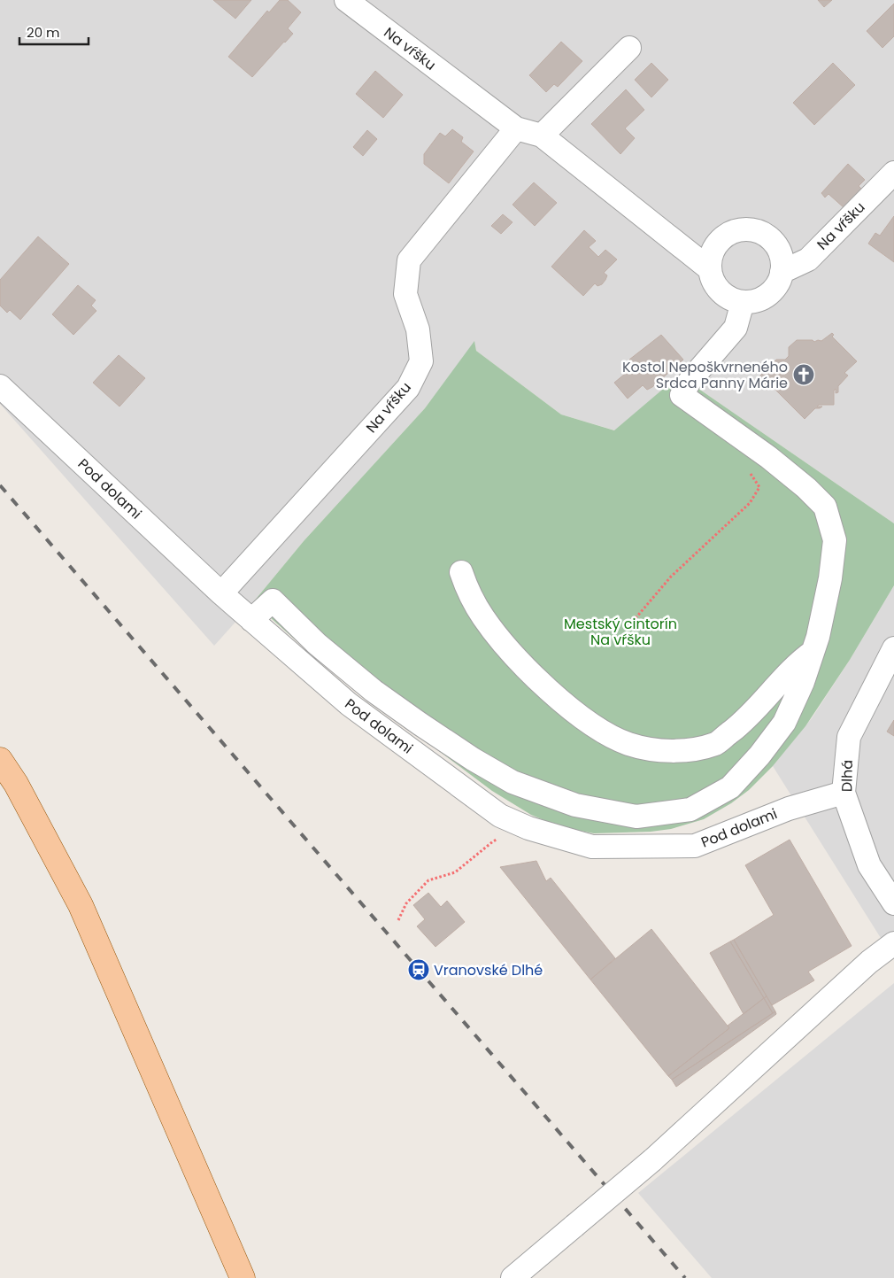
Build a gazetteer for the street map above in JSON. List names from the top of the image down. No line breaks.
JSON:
{"streets":{"street":["Na vŕšku","Pod dolami","Dlhá"]},"crossings":[["Na vŕšku","Pod dolami"],["Pod dolami","Dlhá"]],"parks":["Mestský cintorín Na vŕšku"],"places":{"church":["Kostol Nepoškvrneného Srdca Panny Márie"],"station":["Vranovské Dlhé"]},"scale_bar":"20 m"}
